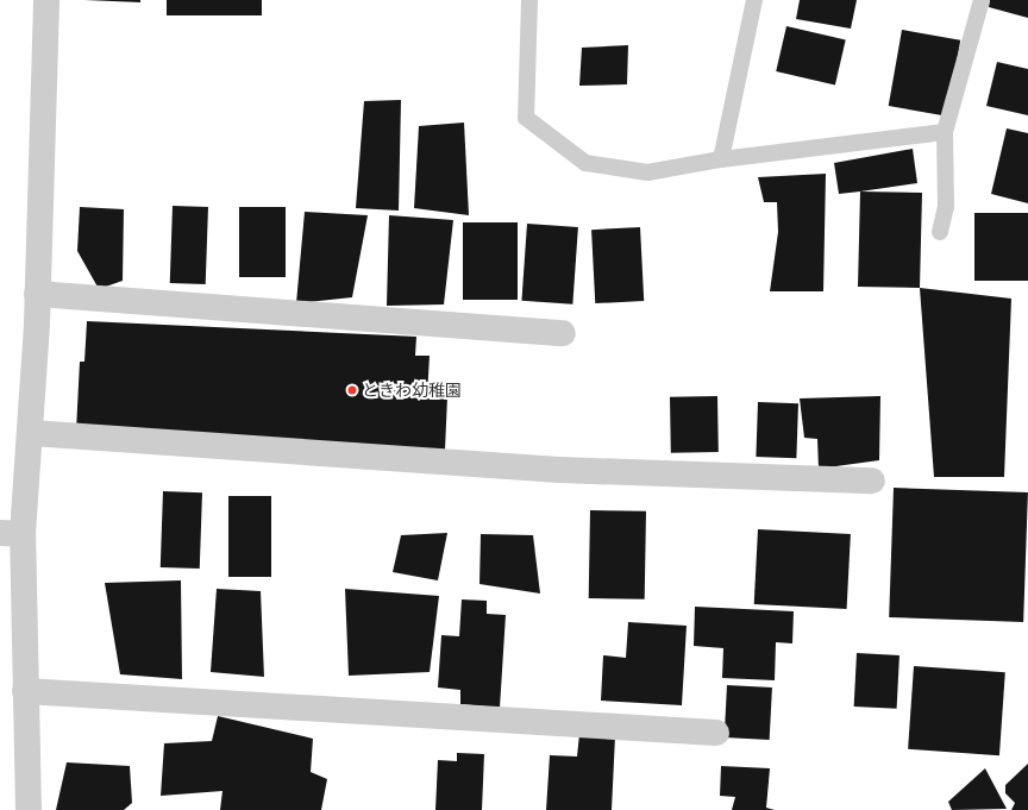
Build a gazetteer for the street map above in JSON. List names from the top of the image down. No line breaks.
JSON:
{"places":["ときわ幼稚園"]}
